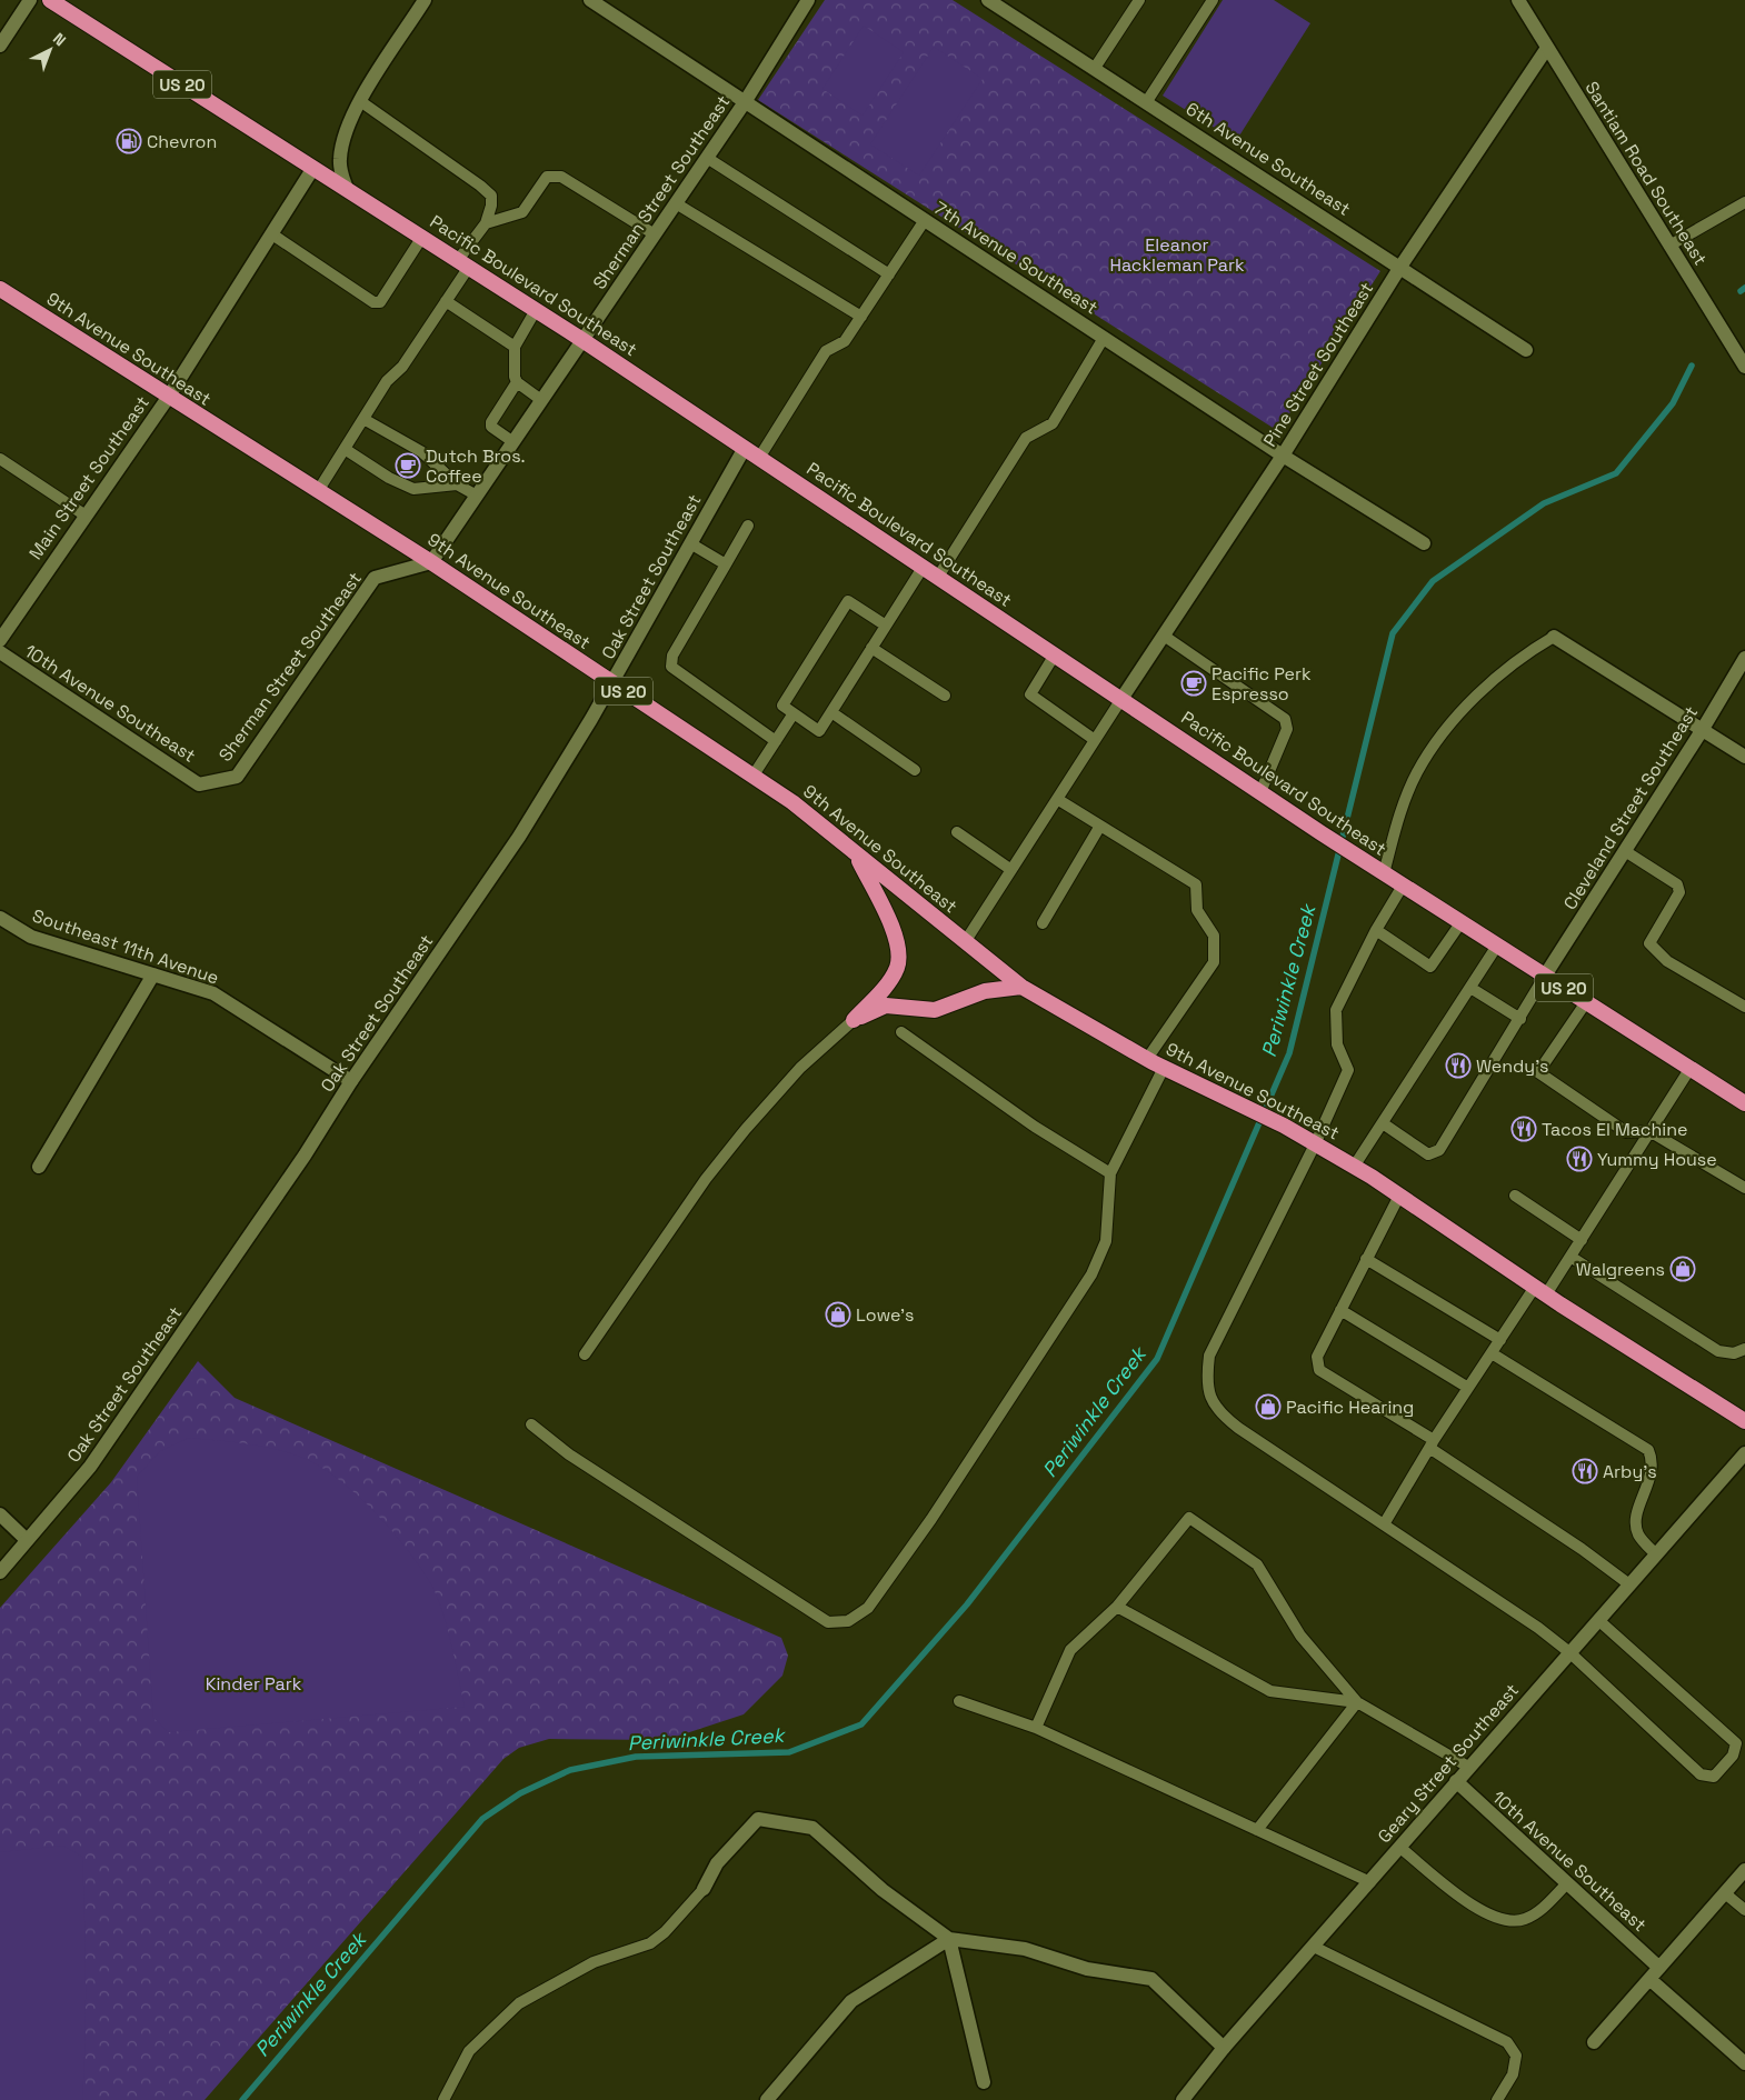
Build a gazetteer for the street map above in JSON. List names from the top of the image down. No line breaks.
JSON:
{"streets":{"highway":["US 20","Pacific Boulevard Southeast","9th Avenue Southeast"],"street":["6th Avenue Southeast","Santiam Road Southeast","Sherman Street Southeast","7th Avenue Southeast","Pine Street Southeast","Main Street Southeast","Oak Street Southeast","10th Avenue Southeast","Cleveland Street Southeast","Southeast 11th Avenue","Geary Street Southeast"]},"crossings":[["6th Avenue Southeast","Pine Street Southeast"],["Santiam Road Southeast","Pine Street Southeast"],["Sherman Street Southeast","7th Avenue Southeast"],["Sherman Street Southeast","Pacific Boulevard Southeast"],["Sherman Street Southeast","9th Avenue Southeast"],["Sherman Street Southeast","10th Avenue Southeast"],["7th Avenue Southeast","Pine Street Southeast"],["Pacific Boulevard Southeast","Pine Street Southeast"],["Pacific Boulevard Southeast","Main Street Southeast"],["Pacific Boulevard Southeast","Oak Street Southeast"],["Pacific Boulevard Southeast","Cleveland Street Southeast"],["9th Avenue Southeast","Main Street Southeast"],["9th Avenue Southeast","Oak Street Southeast"],["Oak Street Southeast","Southeast 11th Avenue"],["10th Avenue Southeast","Geary Street Southeast"]],"water":["Periwinkle Creek"],"parks":["Eleanor Hackleman Park","Kinder Park"],"places":{"fuel station":["Chevron"],"cafe":["Dutch Bros. Coffee","Pacific Perk Espresso"],"restaurant":["Wendy's","Tacos El Machine","Yummy House","Arby's"],"shop":["Walgreens","Lowe's","Pacific Hearing"]},"north":"top right"}
